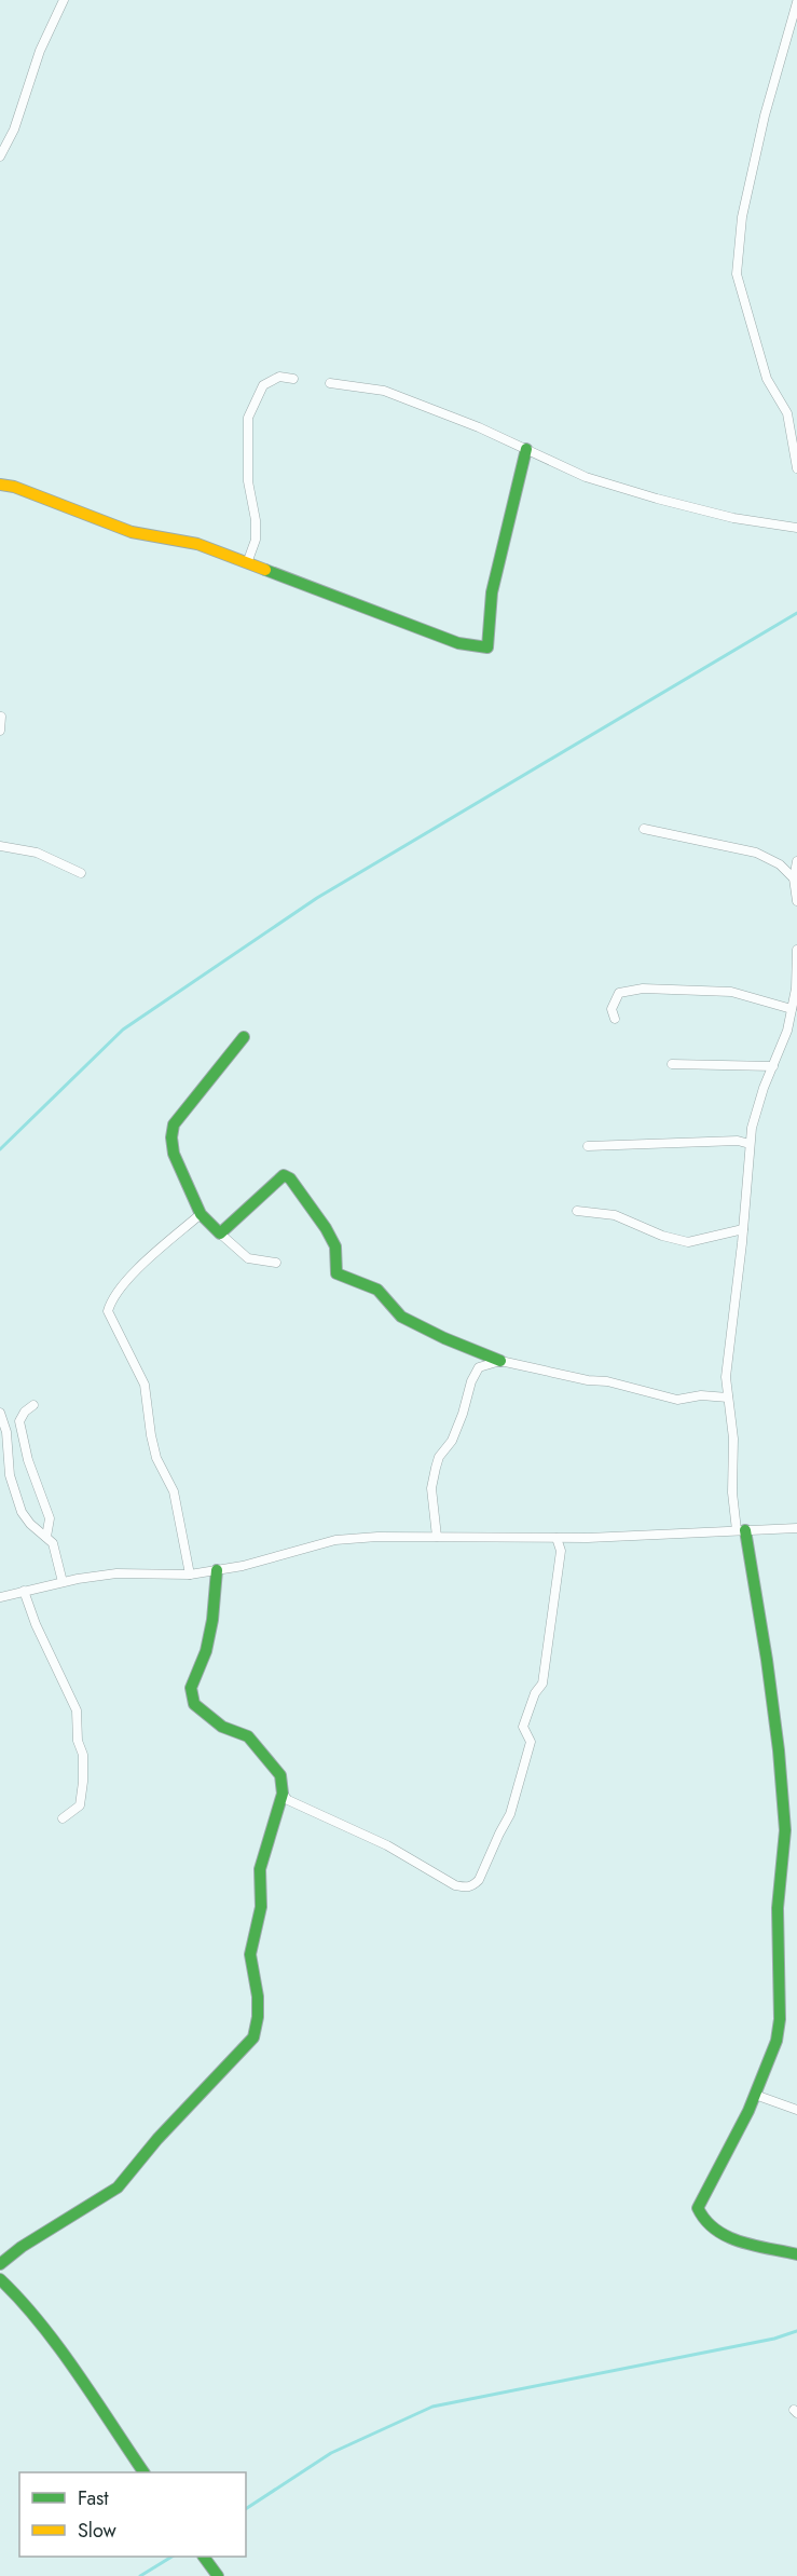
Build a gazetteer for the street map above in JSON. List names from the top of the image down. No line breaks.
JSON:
{"legend":["Fast","Slow"]}
